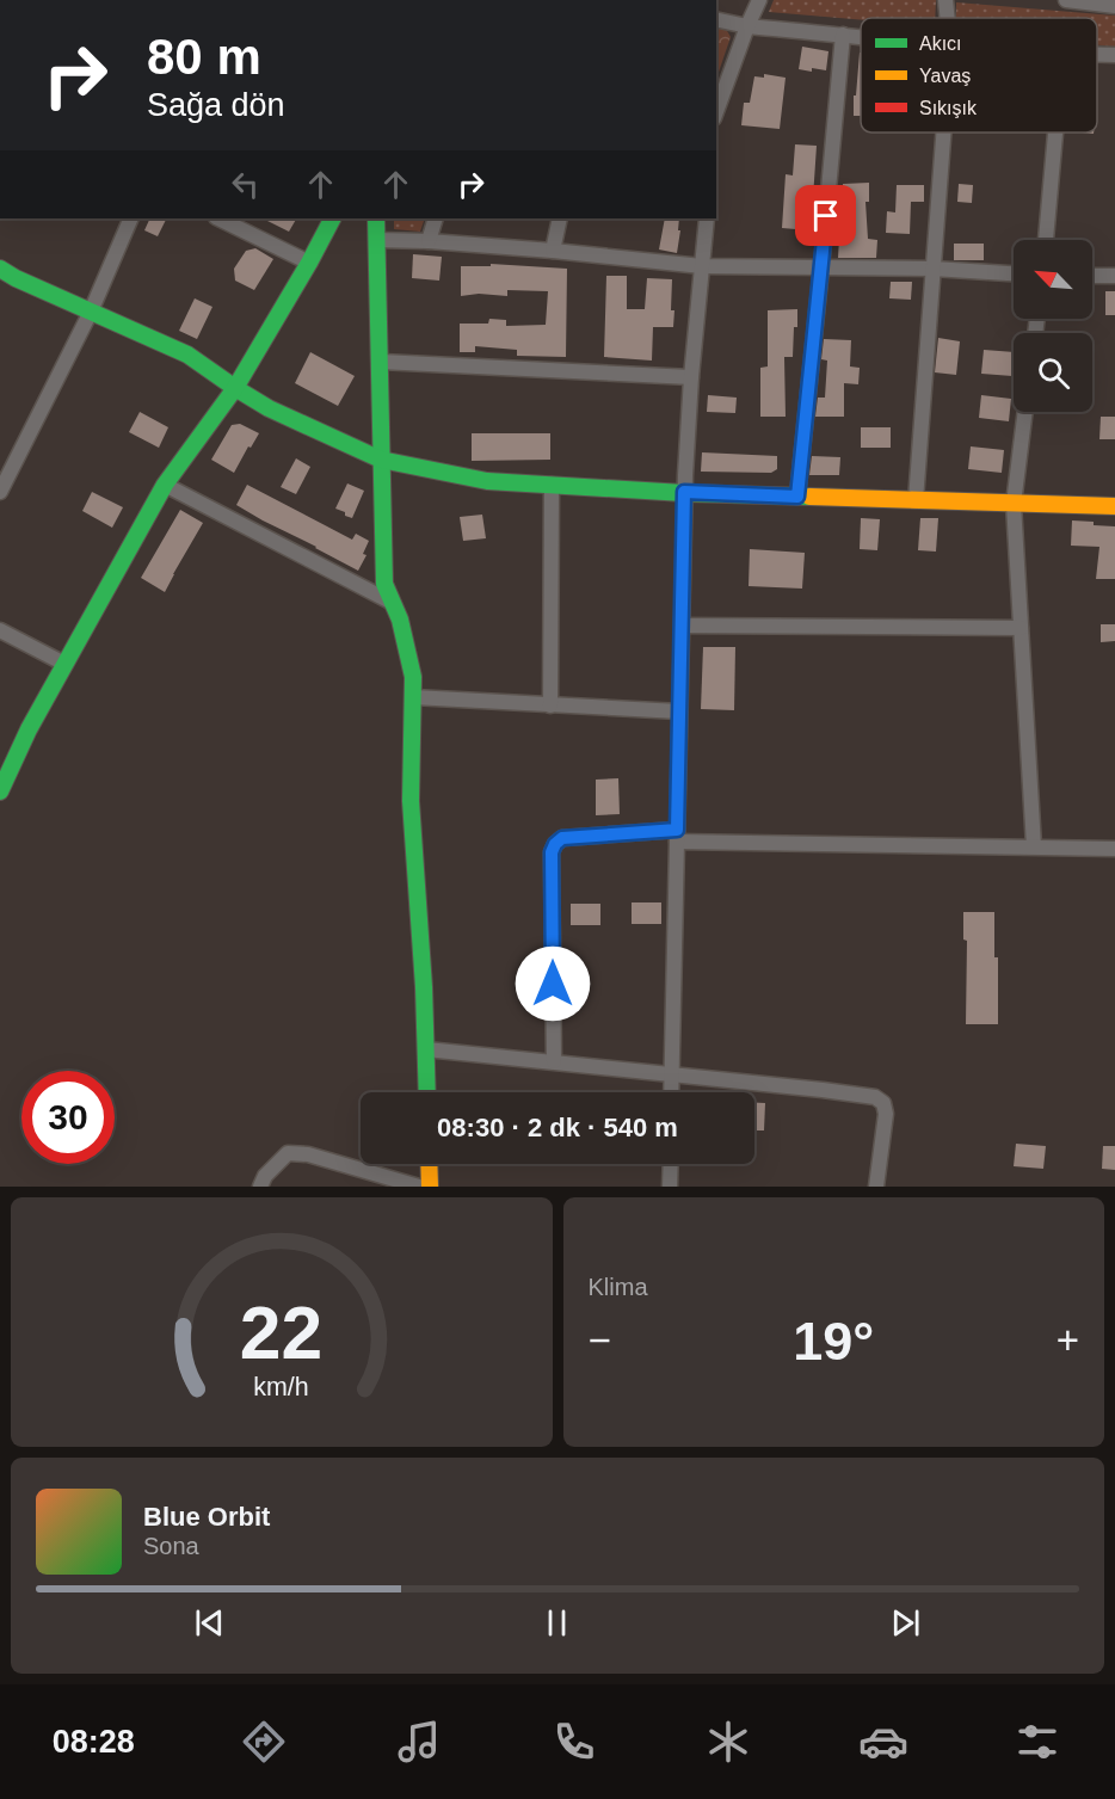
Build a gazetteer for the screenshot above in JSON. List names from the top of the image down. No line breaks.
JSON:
{"legend":["Akıcı","Yavaş","Sıkışık"],"north":"top left","page":{"turn":["80 m","Sağa dön"],"limit":"30","trip":"08:30 · 2 dk · 540 m","tile":"Klima","heat":["−","19°","+"],"song":["Blue Orbit","Sona"],"tabs":"08:28","gauge":["22","km/h"]}}
